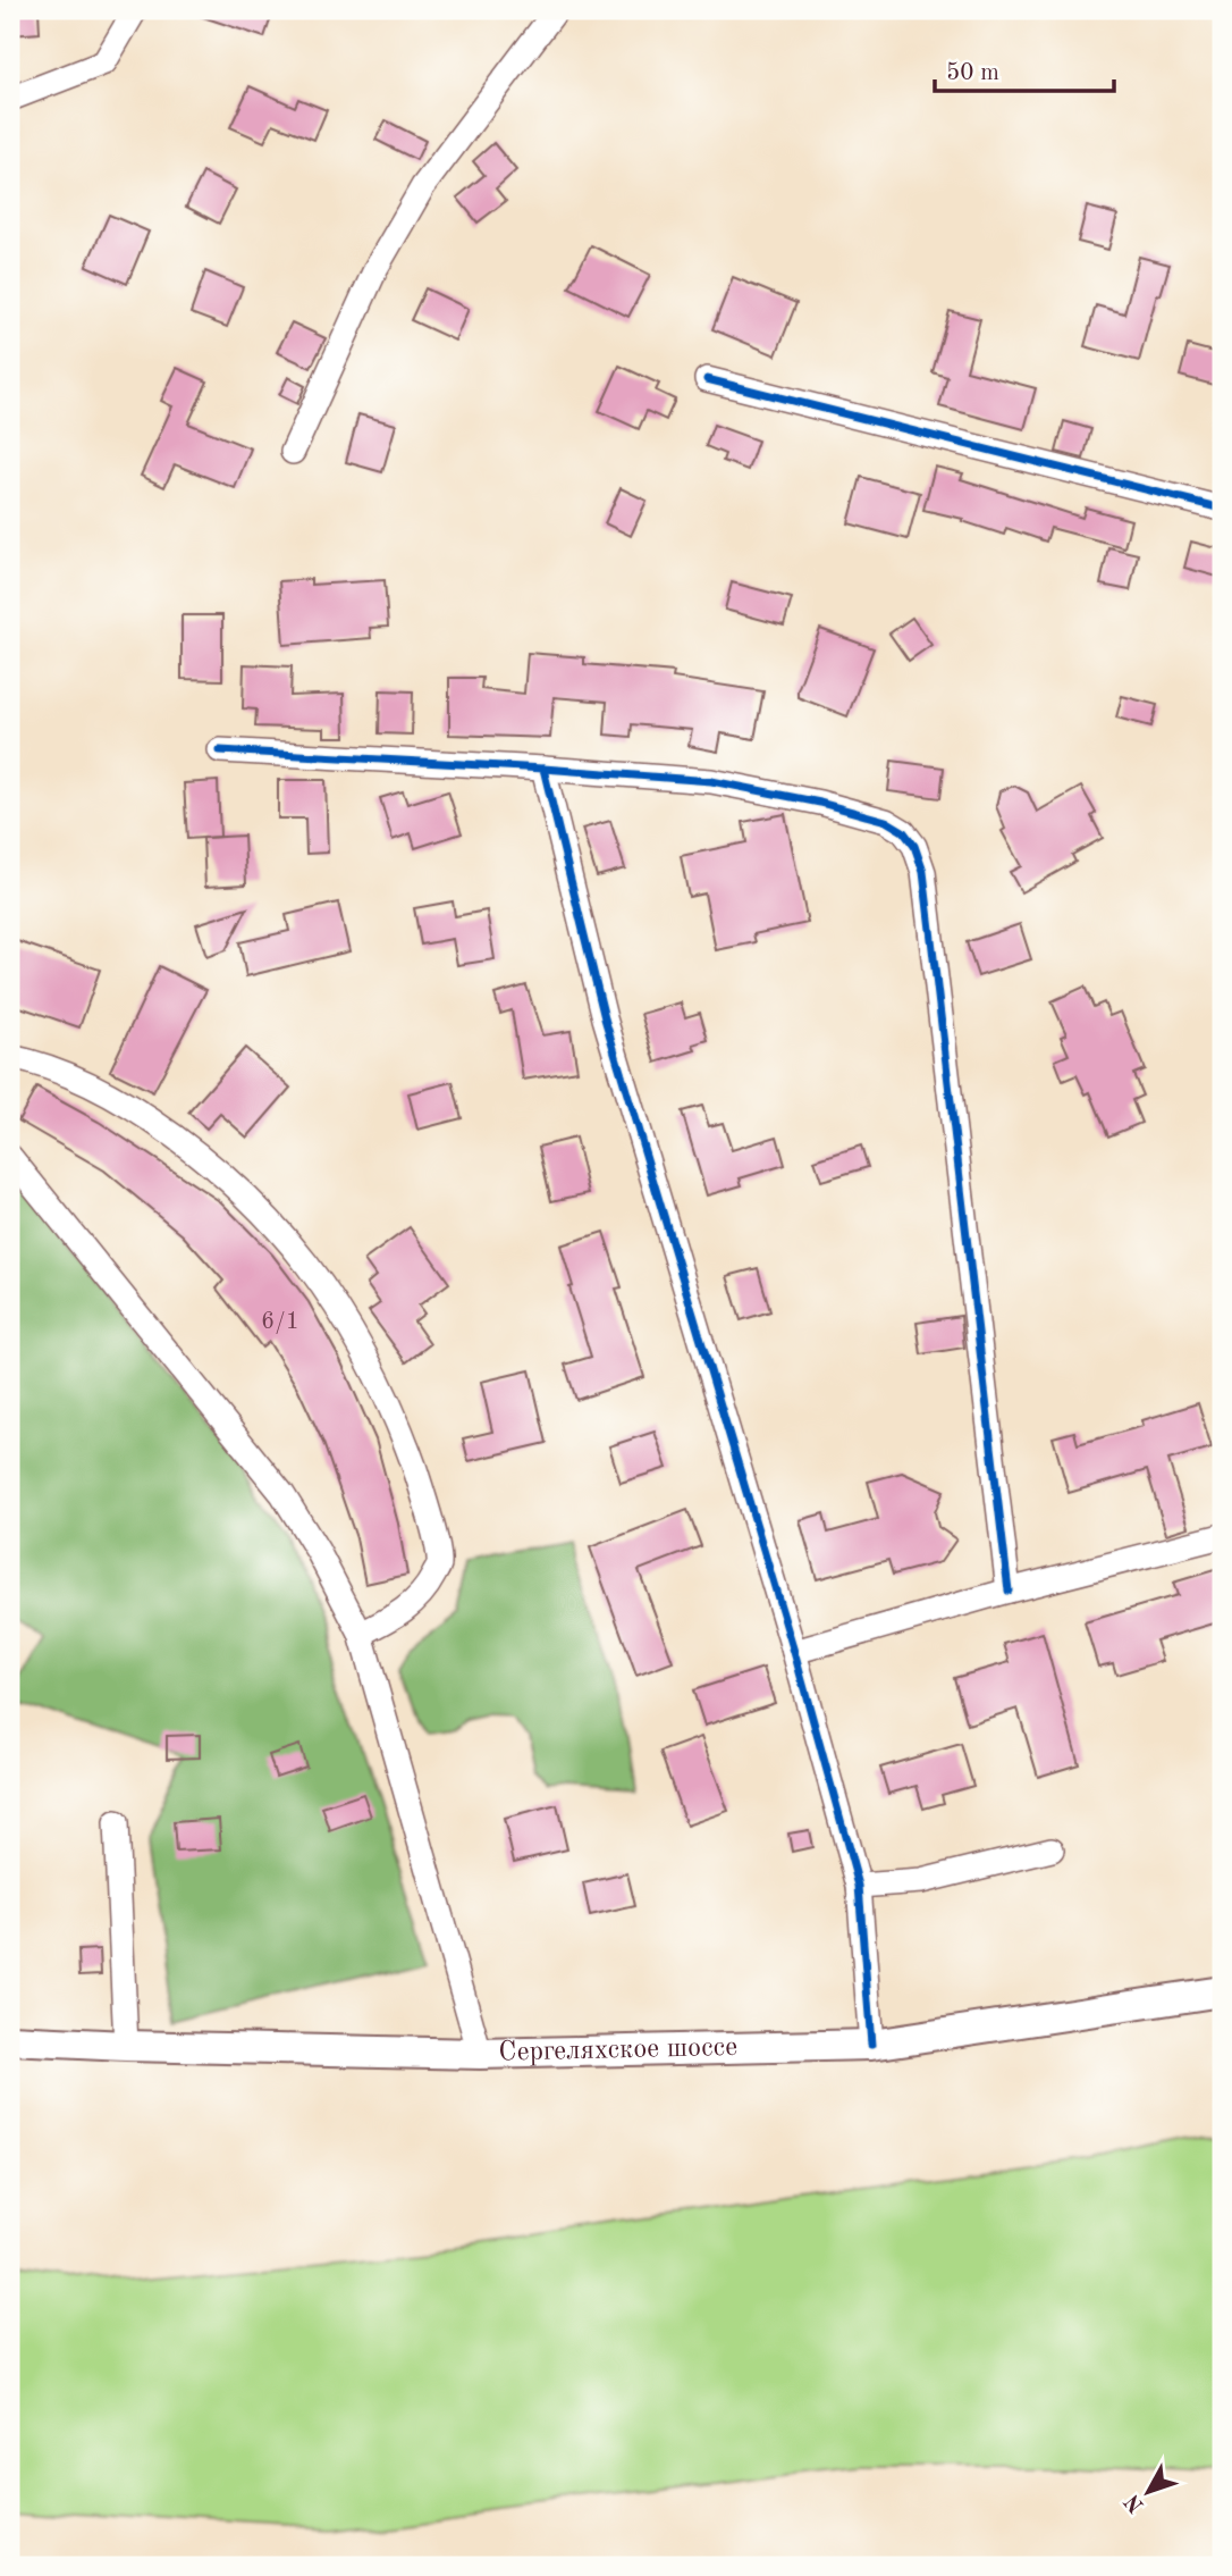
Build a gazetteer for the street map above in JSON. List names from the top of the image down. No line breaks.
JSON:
{"streets":{"main road":["Сергеляхское шоссе"]},"house_numbers":["6/1"],"scale_bar":"50 m","north":"bottom left"}
